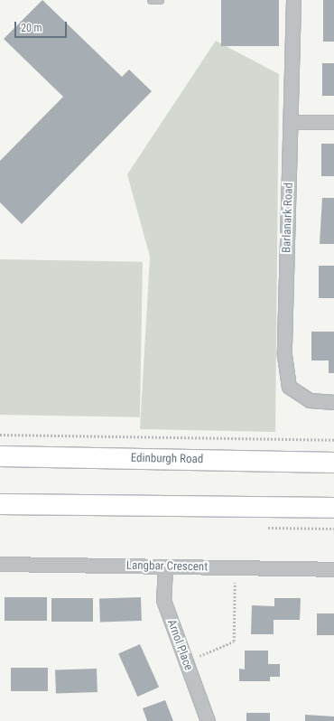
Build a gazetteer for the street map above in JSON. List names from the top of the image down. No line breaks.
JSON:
{"streets":{"main road":["Edinburgh Road"],"street":["Barlanark Road","Langbar Crescent","Arnol Place"]},"crossings":[["Langbar Crescent","Arnol Place"]],"scale_bar":"20 m"}
